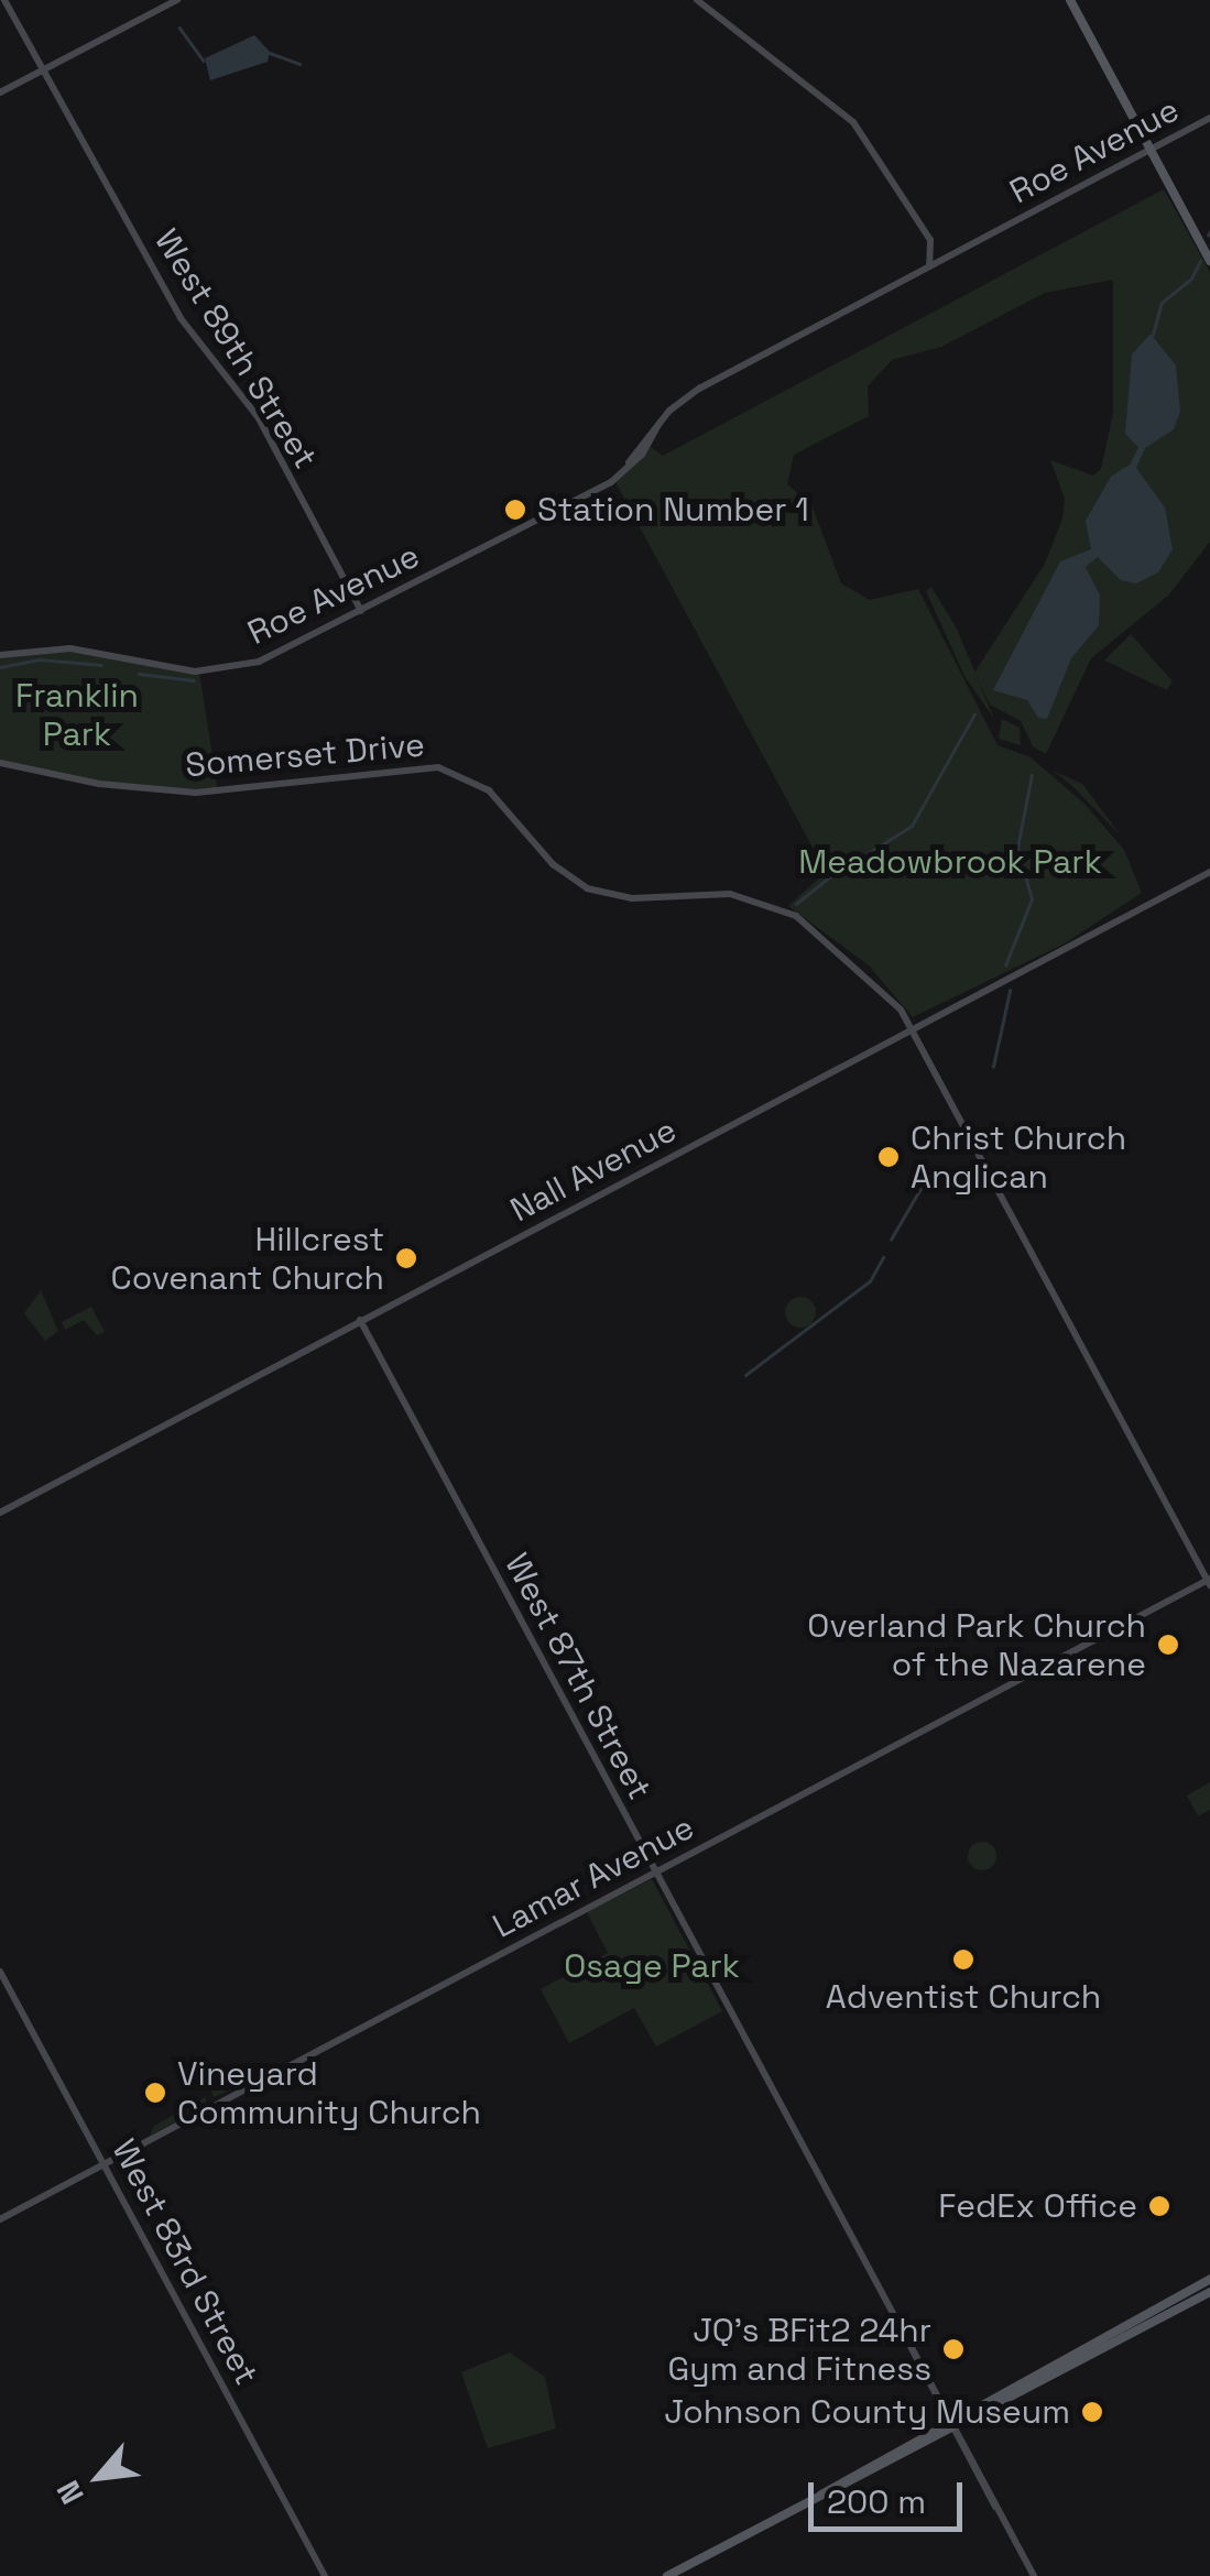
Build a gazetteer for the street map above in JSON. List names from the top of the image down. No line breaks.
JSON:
{"streets":{"street":["Roe Avenue","West 89th Street","Somerset Drive","Nall Avenue","West 87th Street","Lamar Avenue","West 83rd Street"]},"crossings":[["Roe Avenue","West 89th Street"],["Somerset Drive","Nall Avenue"],["Somerset Drive","Lamar Avenue"],["Nall Avenue","West 87th Street"],["West 87th Street","Lamar Avenue"],["Lamar Avenue","West 83rd Street"]],"parks":["Franklin Park","Meadowbrook Park","Osage Park"],"places":["Station Number 1","Christ Church Anglican","Hillcrest Covenant Church","Overland Park Church of the Nazarene","Adventist Church","Vineyard Community Church","FedEx Office","JQ's BFit2 24hr Gym and Fitness","Johnson County Museum"],"scale_bar":"200 m","north":"bottom left"}
